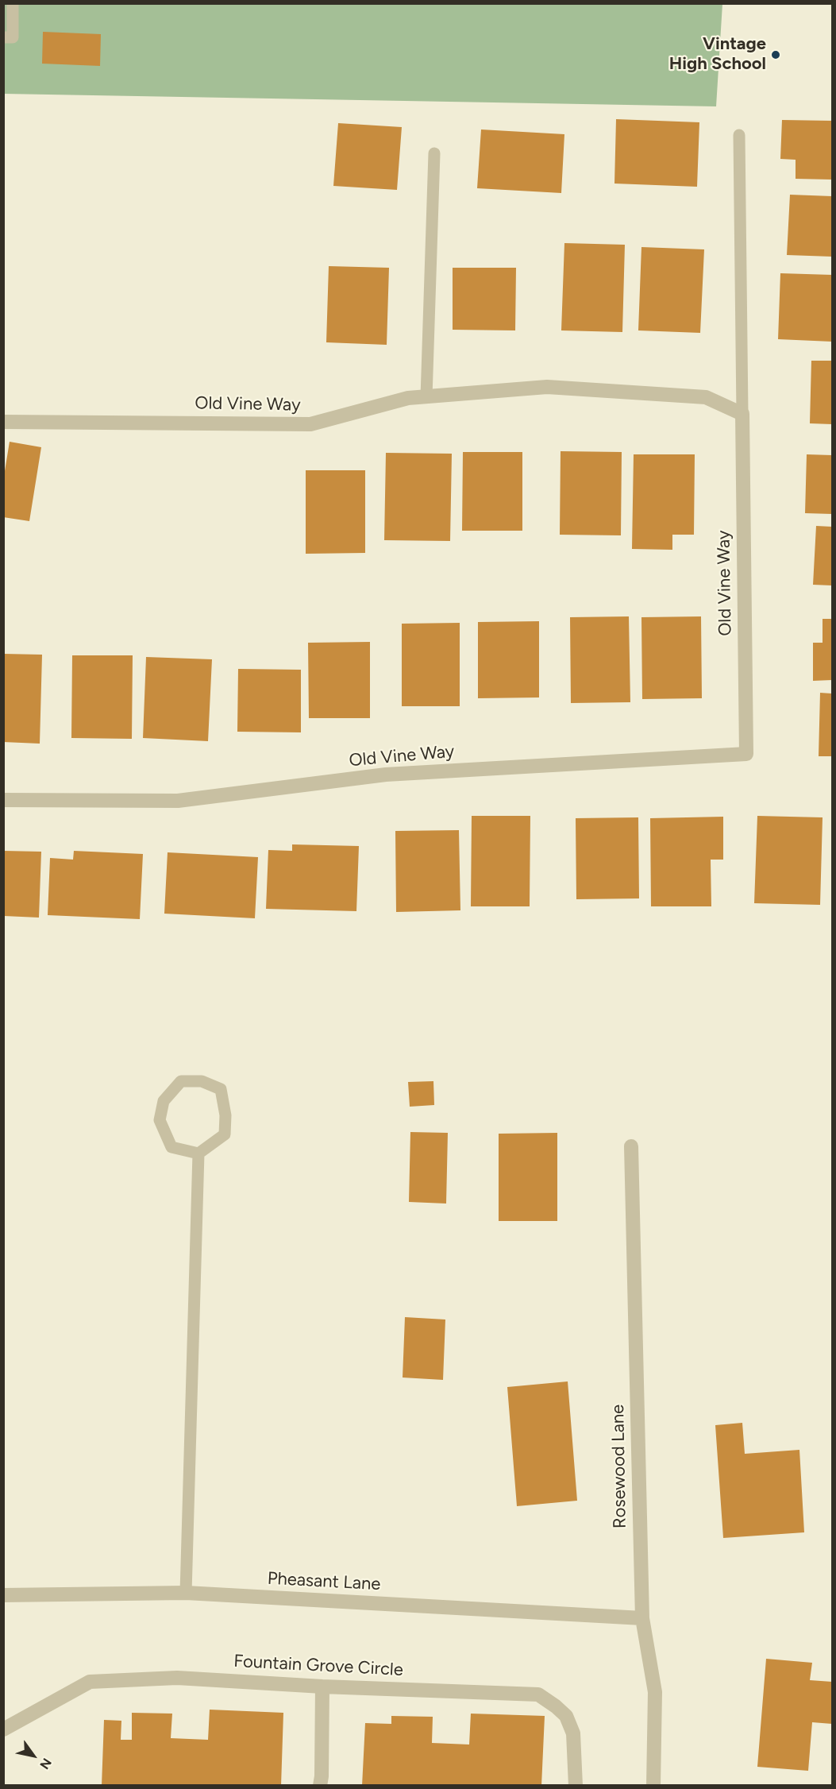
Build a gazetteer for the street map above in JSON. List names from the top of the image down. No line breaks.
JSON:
{"streets":{"street":["Old Vine Way","Rosewood Lane","Pheasant Lane","Fountain Grove Circle"]},"crossings":[["Rosewood Lane","Pheasant Lane"]],"places":["Vintage High School"],"north":"bottom right"}
